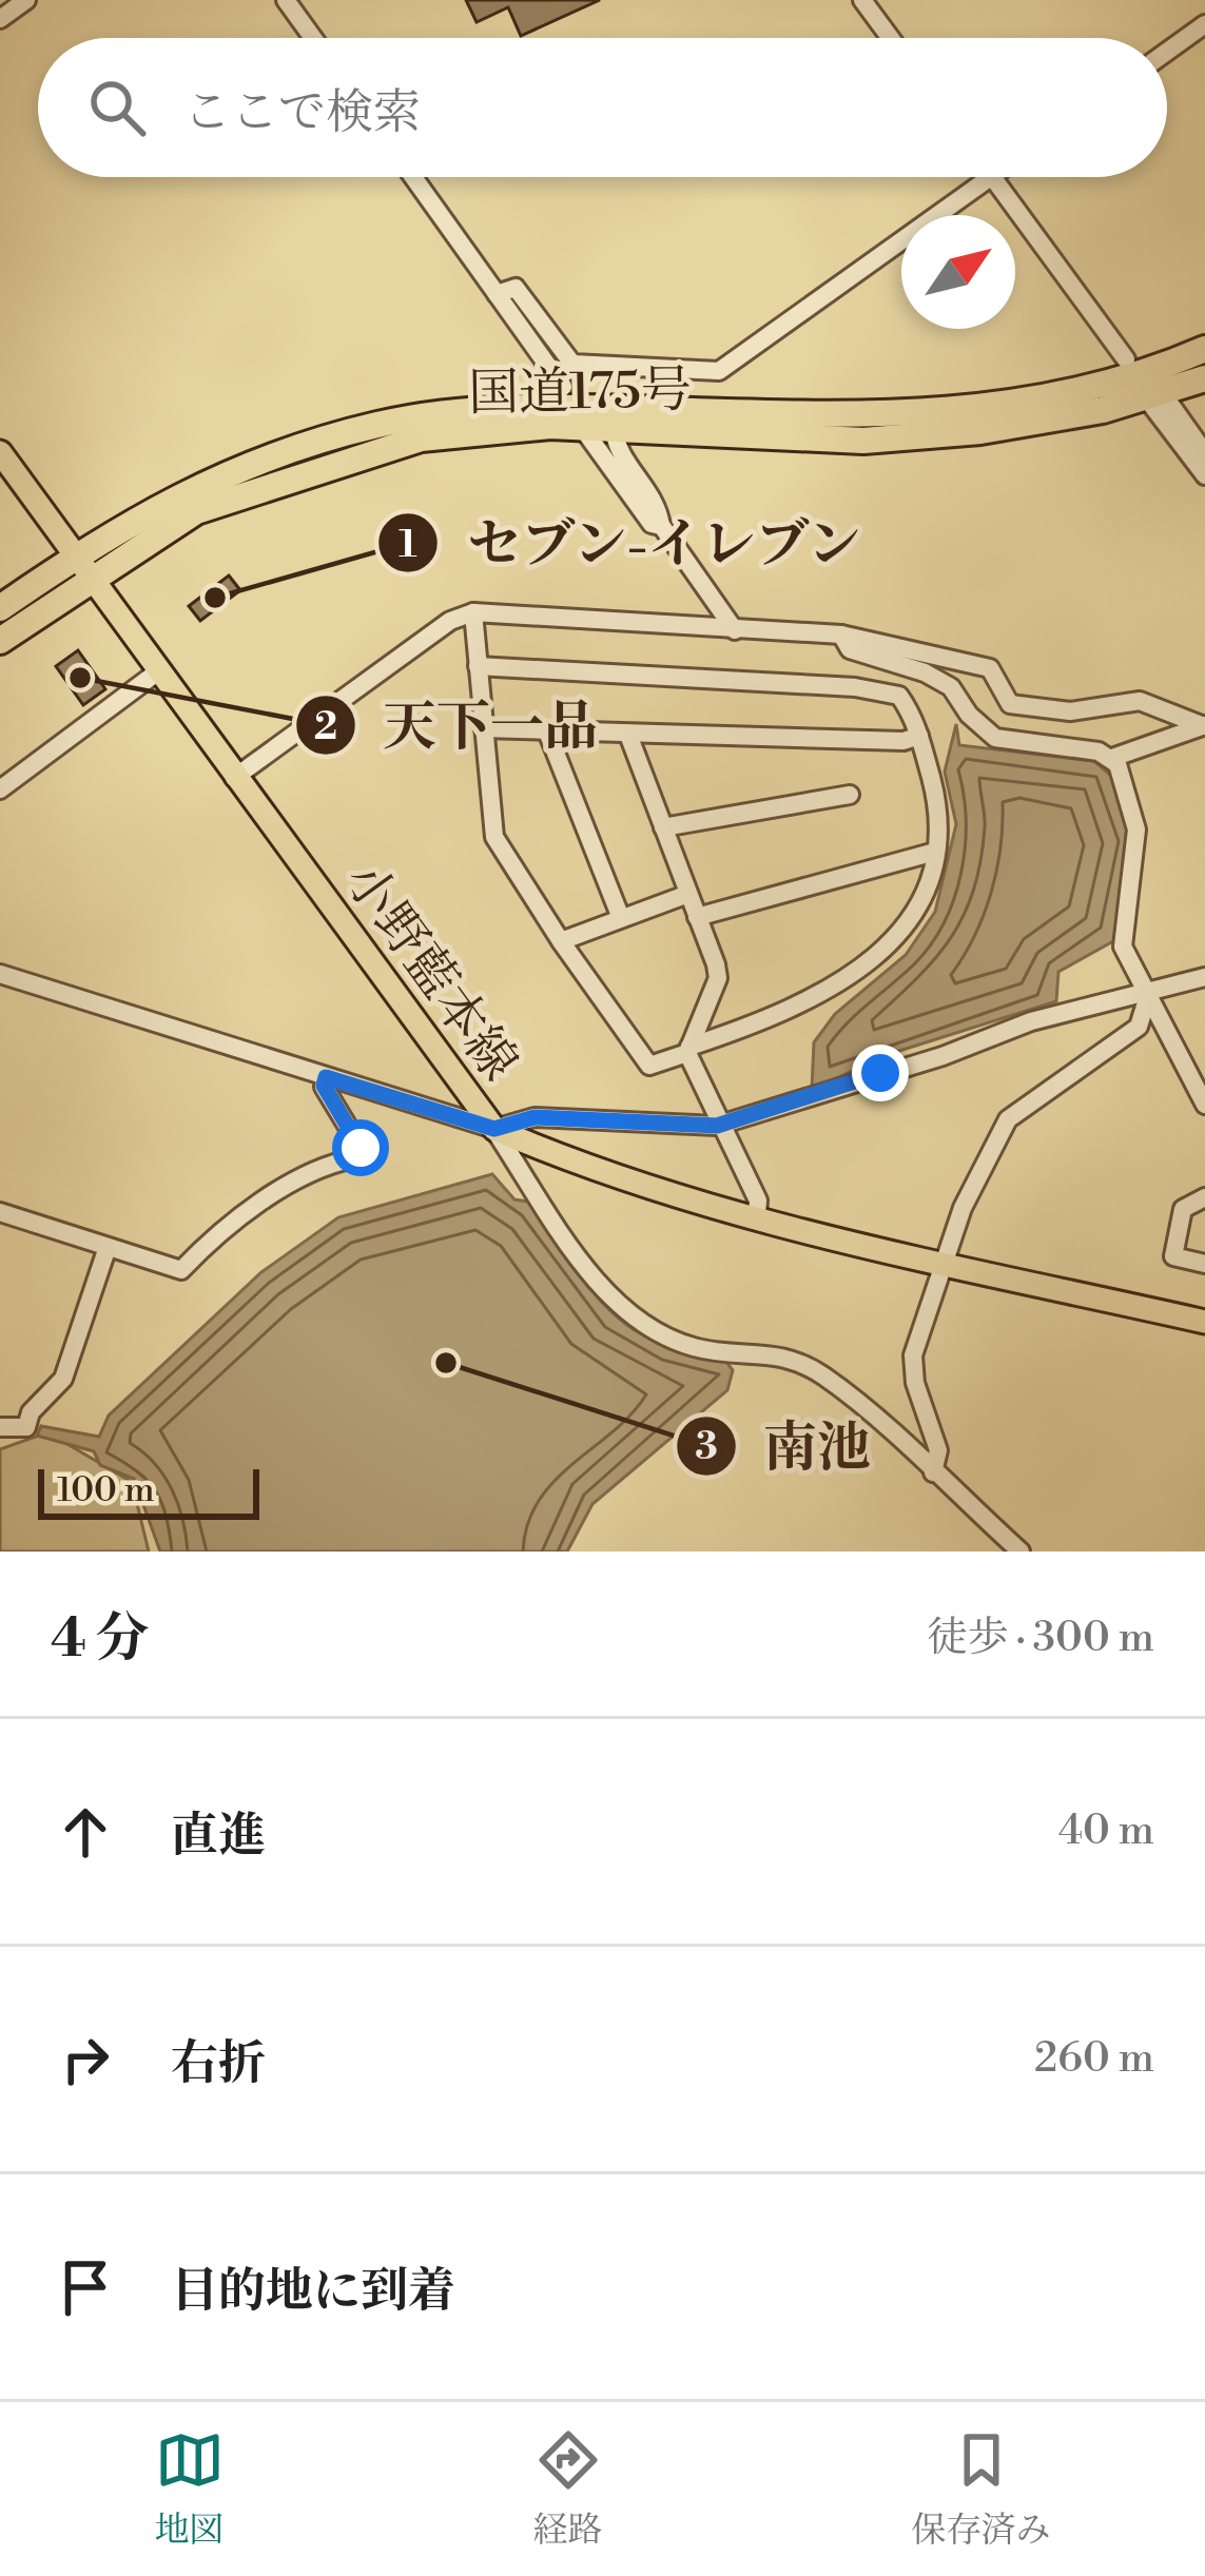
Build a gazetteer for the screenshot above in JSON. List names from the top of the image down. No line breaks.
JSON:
{"streets":{"highway":["国道175号"],"main road":["小野藍本線"]},"crossings":[["国道175号","小野藍本線"]],"places":["セブン-イレブン","天下一品","南池"],"scale_bar":"100 m","north":"top right","page":{"search":"ここで検索","scale":"100 m","heading":["4 分","徒歩 · 300 m"],"list":[["直進","40 m"],["右折","260 m"],"目的地に到着"],"nav":["地図","経路","保存済み"]}}
